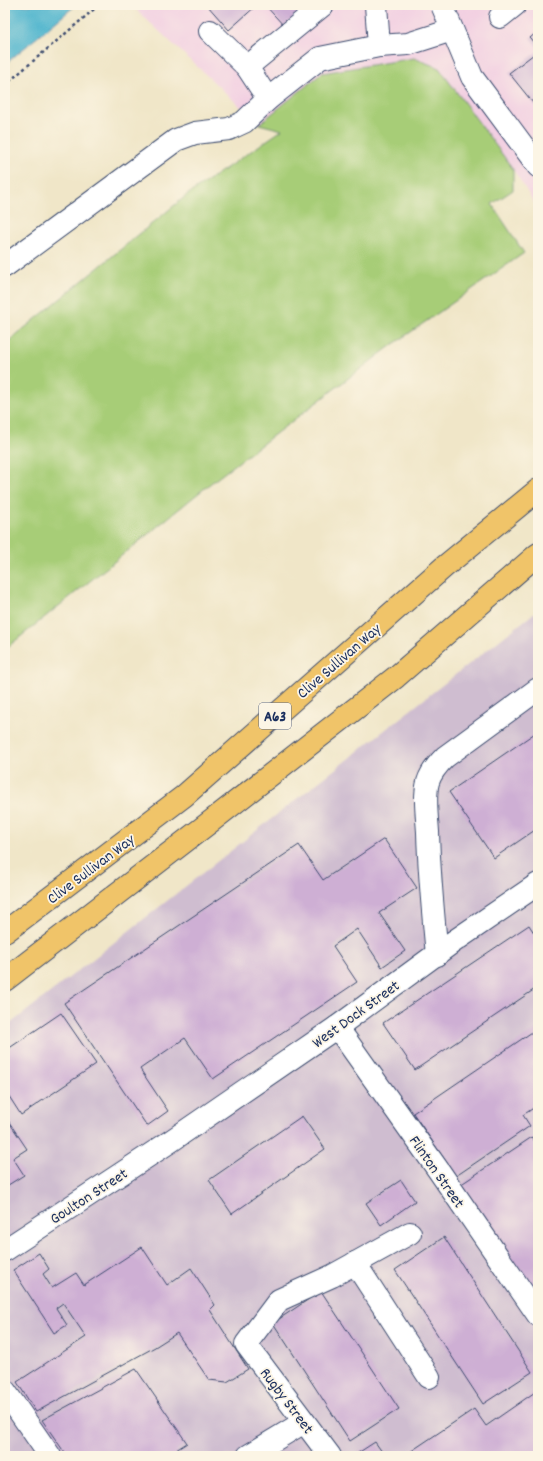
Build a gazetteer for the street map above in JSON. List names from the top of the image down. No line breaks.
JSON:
{"streets":{"highway":["Clive Sullivan Way","A63"],"street":["West Dock Street","Flinton Street","Goulton Street","Rugby Street"]},"crossings":[["West Dock Street","Flinton Street"],["West Dock Street","Goulton Street"]]}
